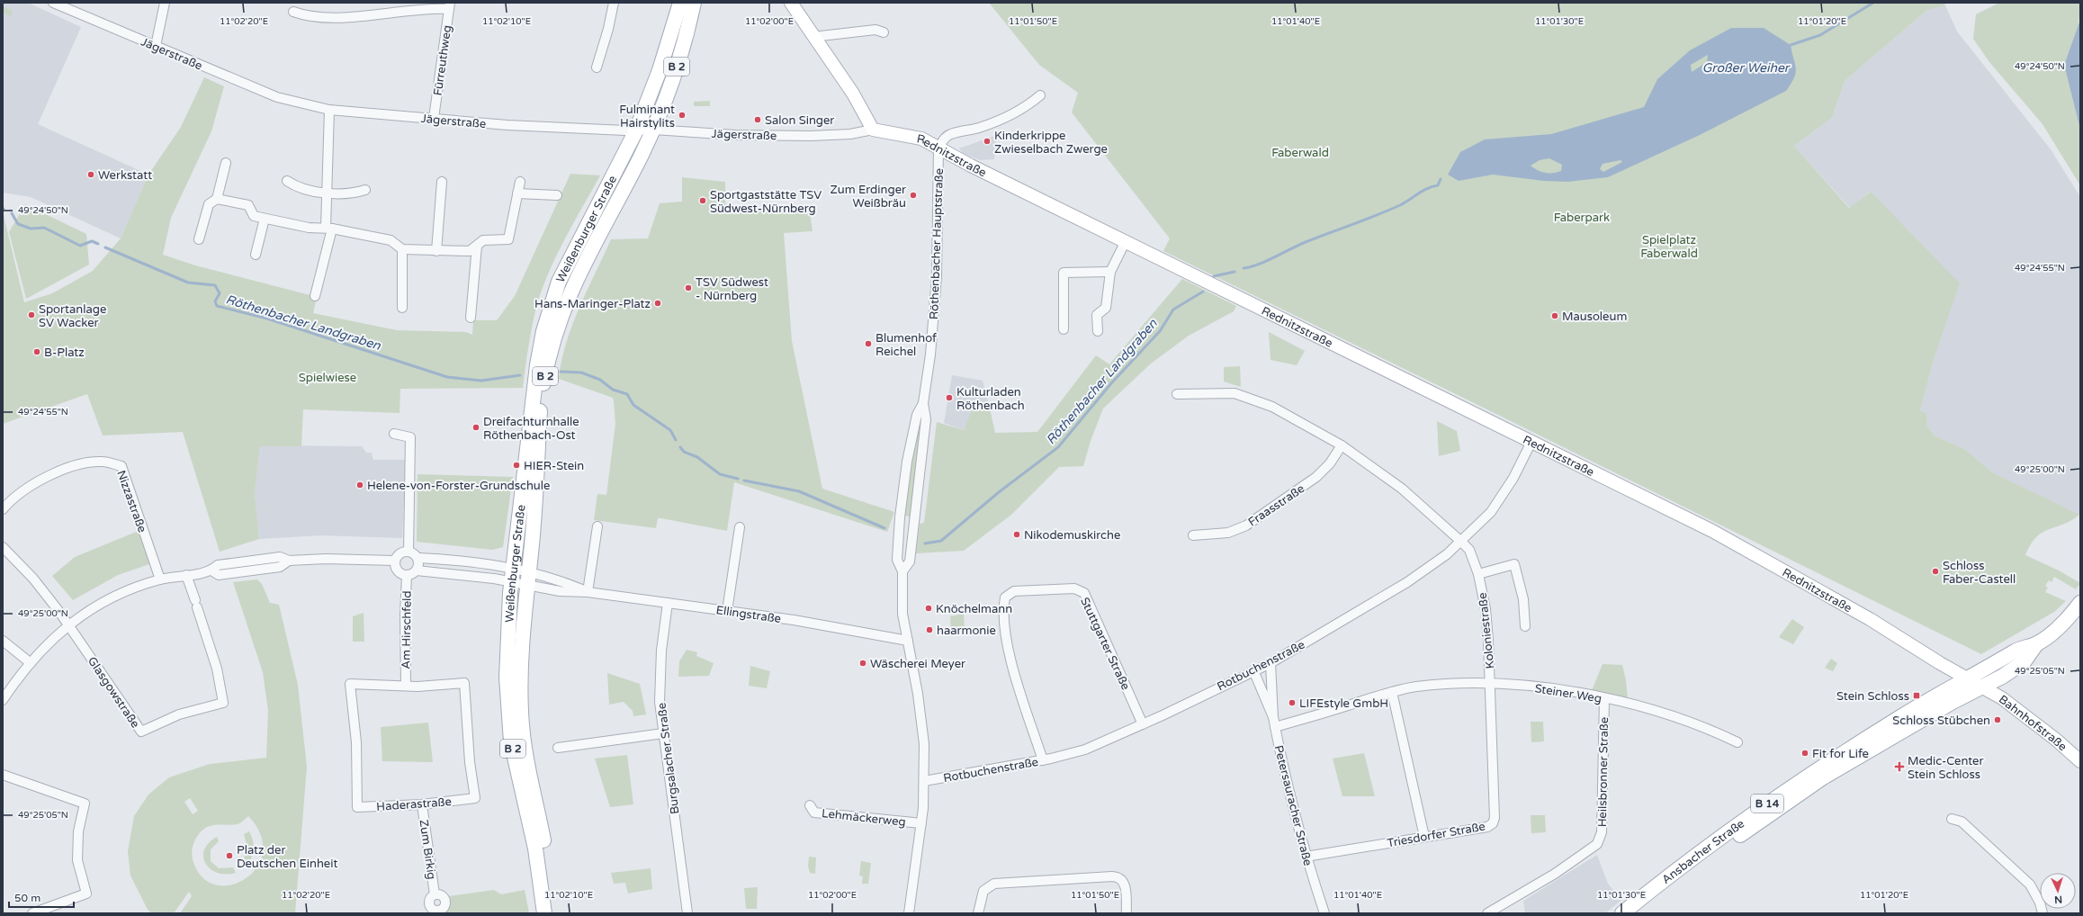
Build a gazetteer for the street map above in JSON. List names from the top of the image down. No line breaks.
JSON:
{"streets":{"main road":["B 2","Rednitzstraße","Weißenburger Straße","Bahnhofstraße","B 14","Ansbacher Straße"],"street":["Jägerstraße","Fürreuthweg","Röthenbacher Hauptstraße","Nizzastraße","Fraasstraße","Ellingstraße","Am Hirschfeld","Koloniestraße","Stuttgarter Straße","Rotbuchenstraße","Glasgowstraße","Steiner Weg","Burgsalacher Straße","Heilsbronner Straße","Haderastraße","Petersauracher Straße","Lehmäckerweg","Triesdorfer Straße","Zum Birkig"]},"crossings":[["Jägerstraße","Fürreuthweg"],["Jägerstraße","Rednitzstraße"],["Jägerstraße","Weißenburger Straße"],["Rednitzstraße","Röthenbacher Hauptstraße"],["Rednitzstraße","Rotbuchenstraße"],["Rednitzstraße","Bahnhofstraße"],["Rednitzstraße","B 14"],["Rednitzstraße","Ansbacher Straße"],["Weißenburger Straße","Ellingstraße"],["Röthenbacher Hauptstraße","Ellingstraße"],["Röthenbacher Hauptstraße","Rotbuchenstraße"],["Röthenbacher Hauptstraße","Lehmäckerweg"],["Fraasstraße","Koloniestraße"],["Ellingstraße","Burgsalacher Straße"],["Am Hirschfeld","Haderastraße"],["Koloniestraße","Rotbuchenstraße"],["Koloniestraße","Steiner Weg"],["Koloniestraße","Triesdorfer Straße"],["Stuttgarter Straße","Rotbuchenstraße"],["Rotbuchenstraße","Petersauracher Straße"],["Steiner Weg","Heilsbronner Straße"],["Steiner Weg","Petersauracher Straße"],["Steiner Weg","Triesdorfer Straße"],["Bahnhofstraße","B 14"],["Bahnhofstraße","Ansbacher Straße"],["Haderastraße","Zum Birkig"],["B 14","Ansbacher Straße"],["Petersauracher Straße","Triesdorfer Straße"]],"water":["Großer Weiher","Röthenbacher Landgraben"],"parks":["Faberwald","Faberpark","Spielplatz Faberwald","Spielwiese"],"places":{"other":["Fulminant Hairstylits","Salon Singer","Kinderkrippe Zwieselbach Zwerge","Werkstatt","Zum Erdinger Weißbräu","Sportgaststätte TSV Südwest-Nürnberg","TSV Südwest - Nürnberg","Hans-Maringer-Platz","Sportanlage SV Wacker","Mausoleum","Blumenhof Reichel","B-Platz","Kulturladen Röthenbach","Dreifachturnhalle Röthenbach-Ost","HIER-Stein","Helene-von-Forster-Grundschule","Nikodemuskirche","Schloss Faber-Castell","Knöchelmann","haarmonie","Wäscherei Meyer","LIFEstyle GmbH","Schloss Stübchen","Fit for Life","Platz der Deutschen Einheit"],"transit":["Stein Schloss"],"health":["Medic-Center Stein Schloss"]},"scale_bar":"50 m","north":"bottom","coordinates":["11°02'20\"E","11°02'10\"E","11°02'00\"E","11°01'50\"E","11°01'40\"E","11°01'30\"E","11°01'20\"E","49°24'50\"N","49°24'55\"N","49°25'00\"N","49°25'05\"N"]}
